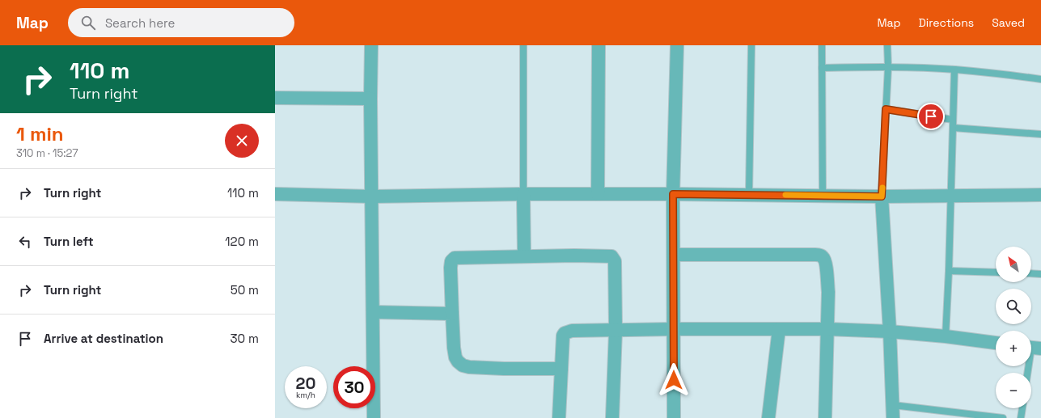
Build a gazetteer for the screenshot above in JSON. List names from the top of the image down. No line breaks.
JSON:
{"north":"top left","page":{"header":"Map","search":"Search here","nav":["Map","Directions","Saved"],"turn":["110 m","Turn right"],"heading":["1 min","310 m · 15:27"],"list":[{"name":"Turn right","value":"110 m"},{"name":"Turn left","value":"120 m"},{"name":"Turn right","value":"50 m"},{"name":"Arrive at destination","value":"30 m"}],"map_buttons":["+","−"],"speed":"20 km/h","limit":"30"}}
